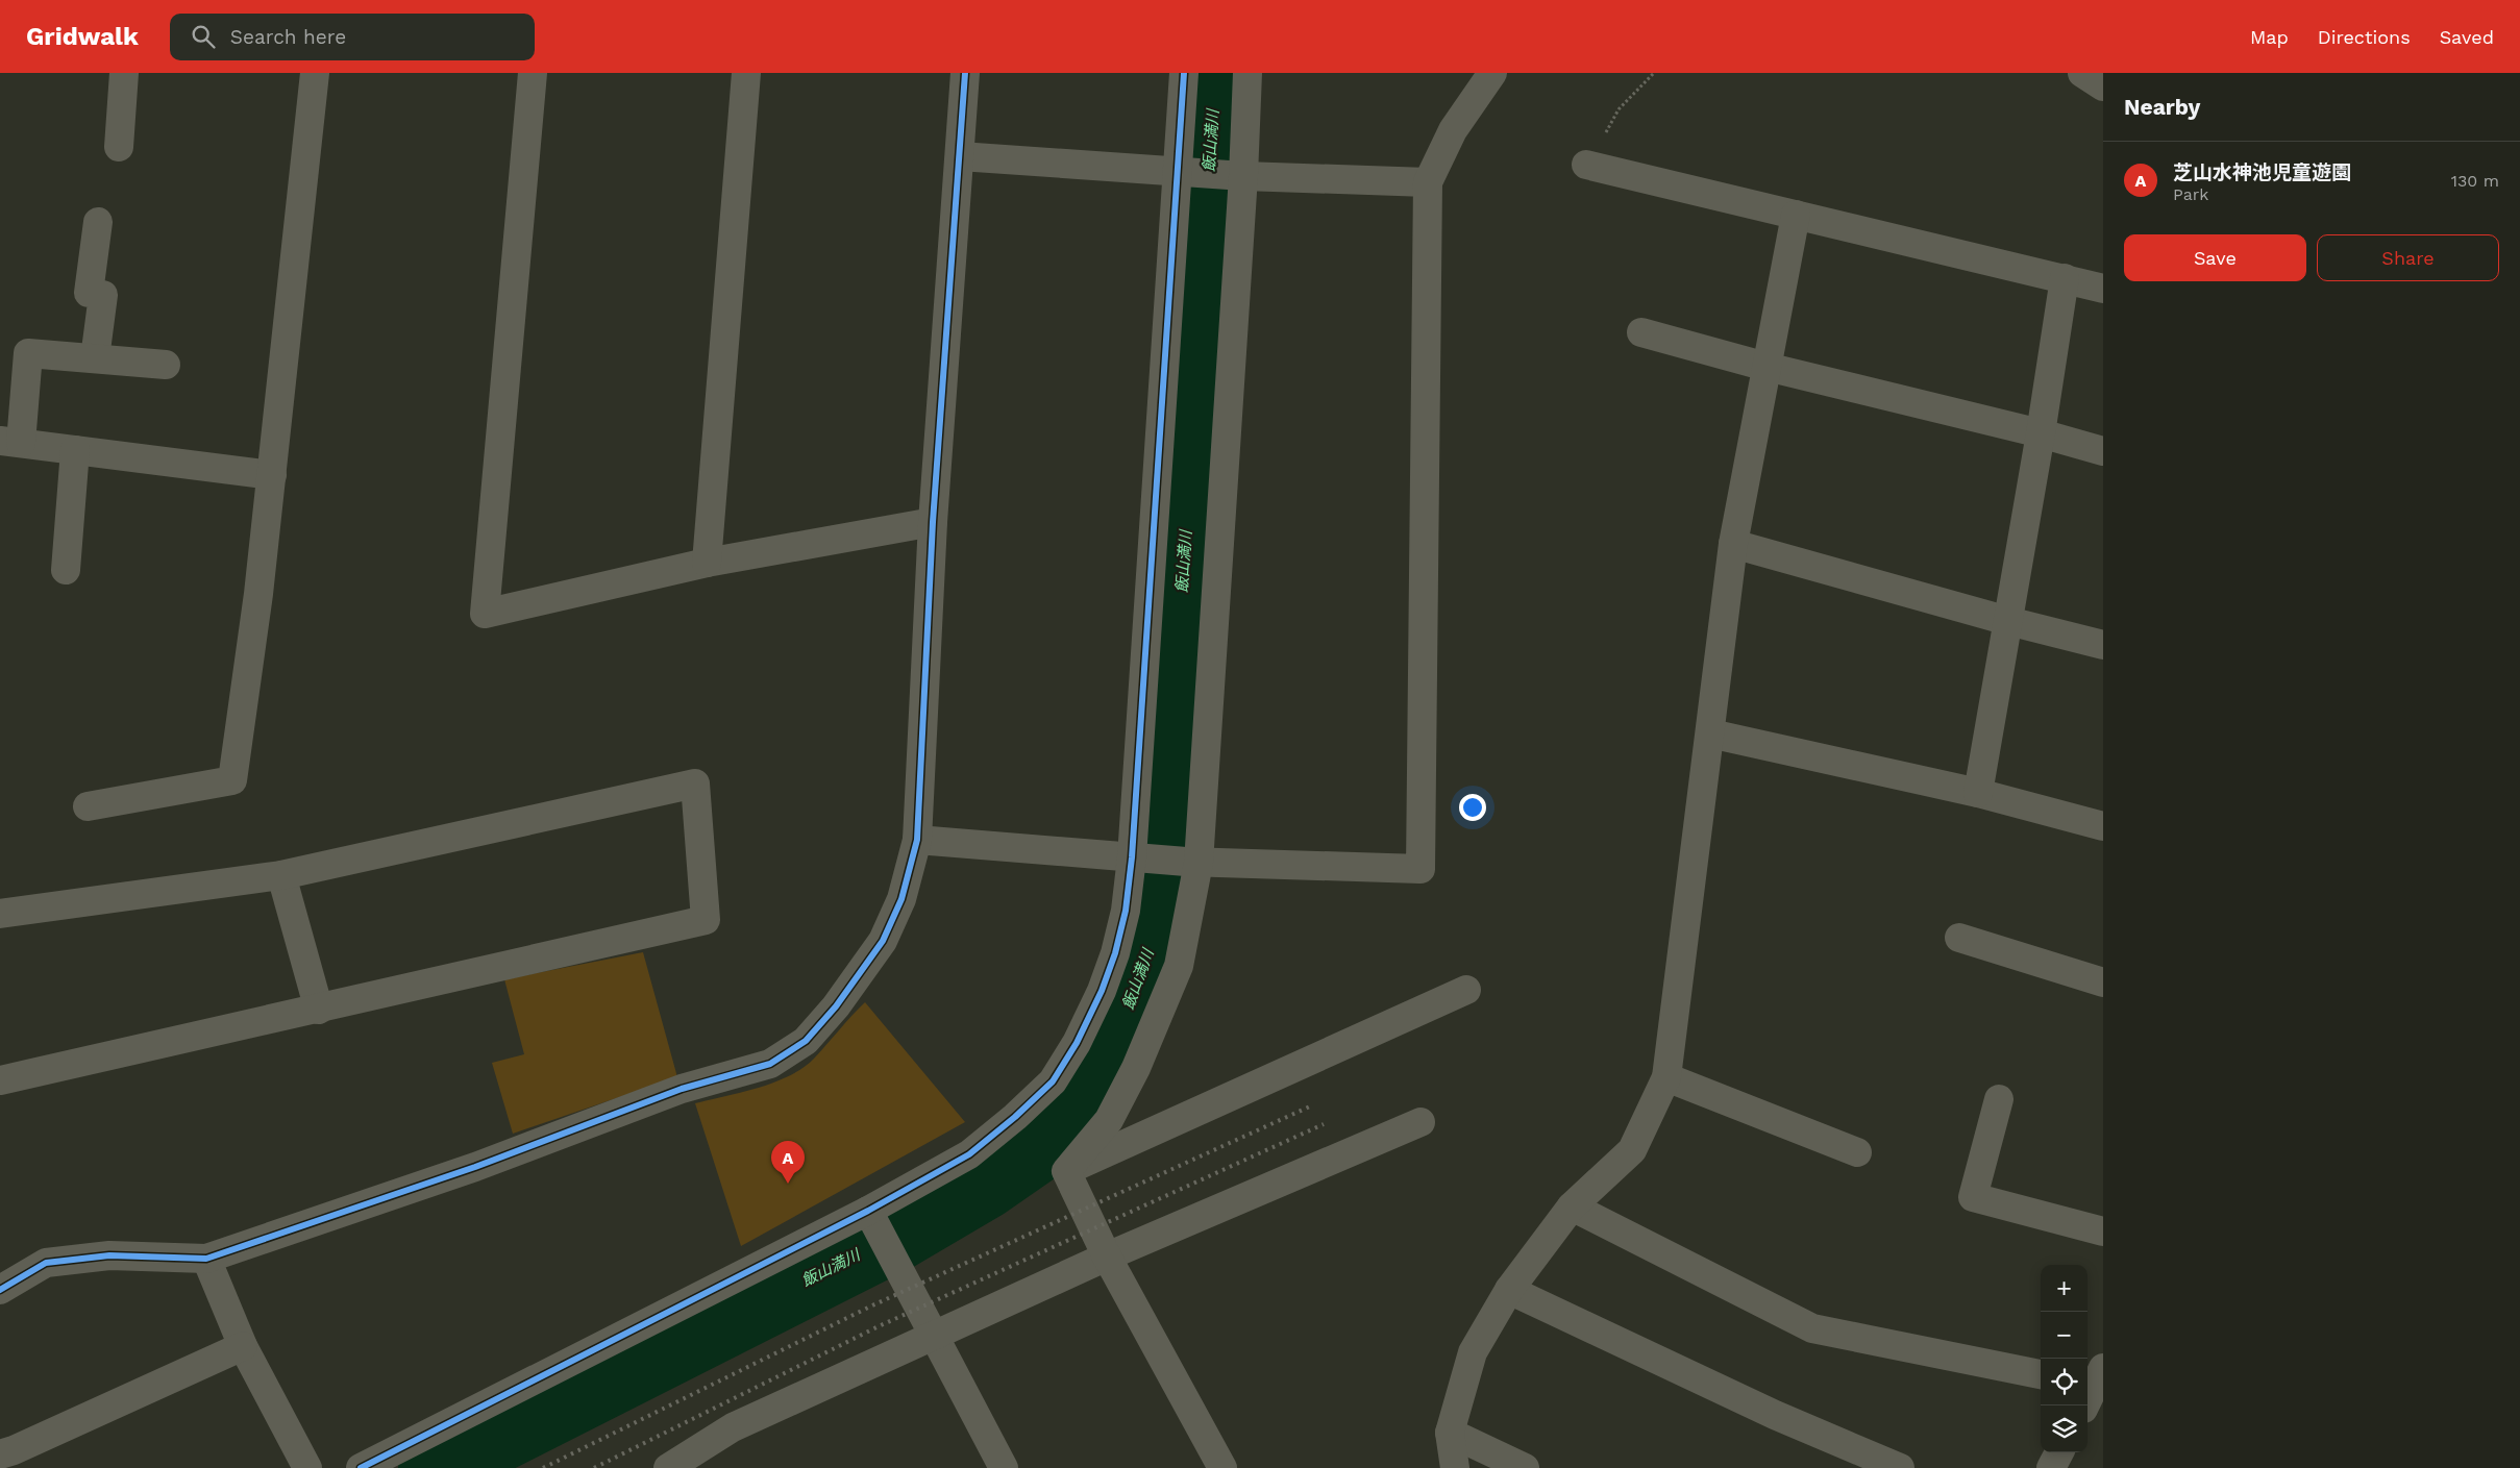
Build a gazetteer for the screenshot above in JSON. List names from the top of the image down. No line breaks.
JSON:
{"water":["飯山満川"],"page":{"header":"Gridwalk","search":"Search here","nav":["Map","Directions","Saved"],"heading":"Nearby","list":[{"mark":"A","name":"芝山水神池児童遊園","note":"Park","value":"130 m"}],"buttons":["Save","Share"],"pins":"A","map_buttons":["+","−"]}}
